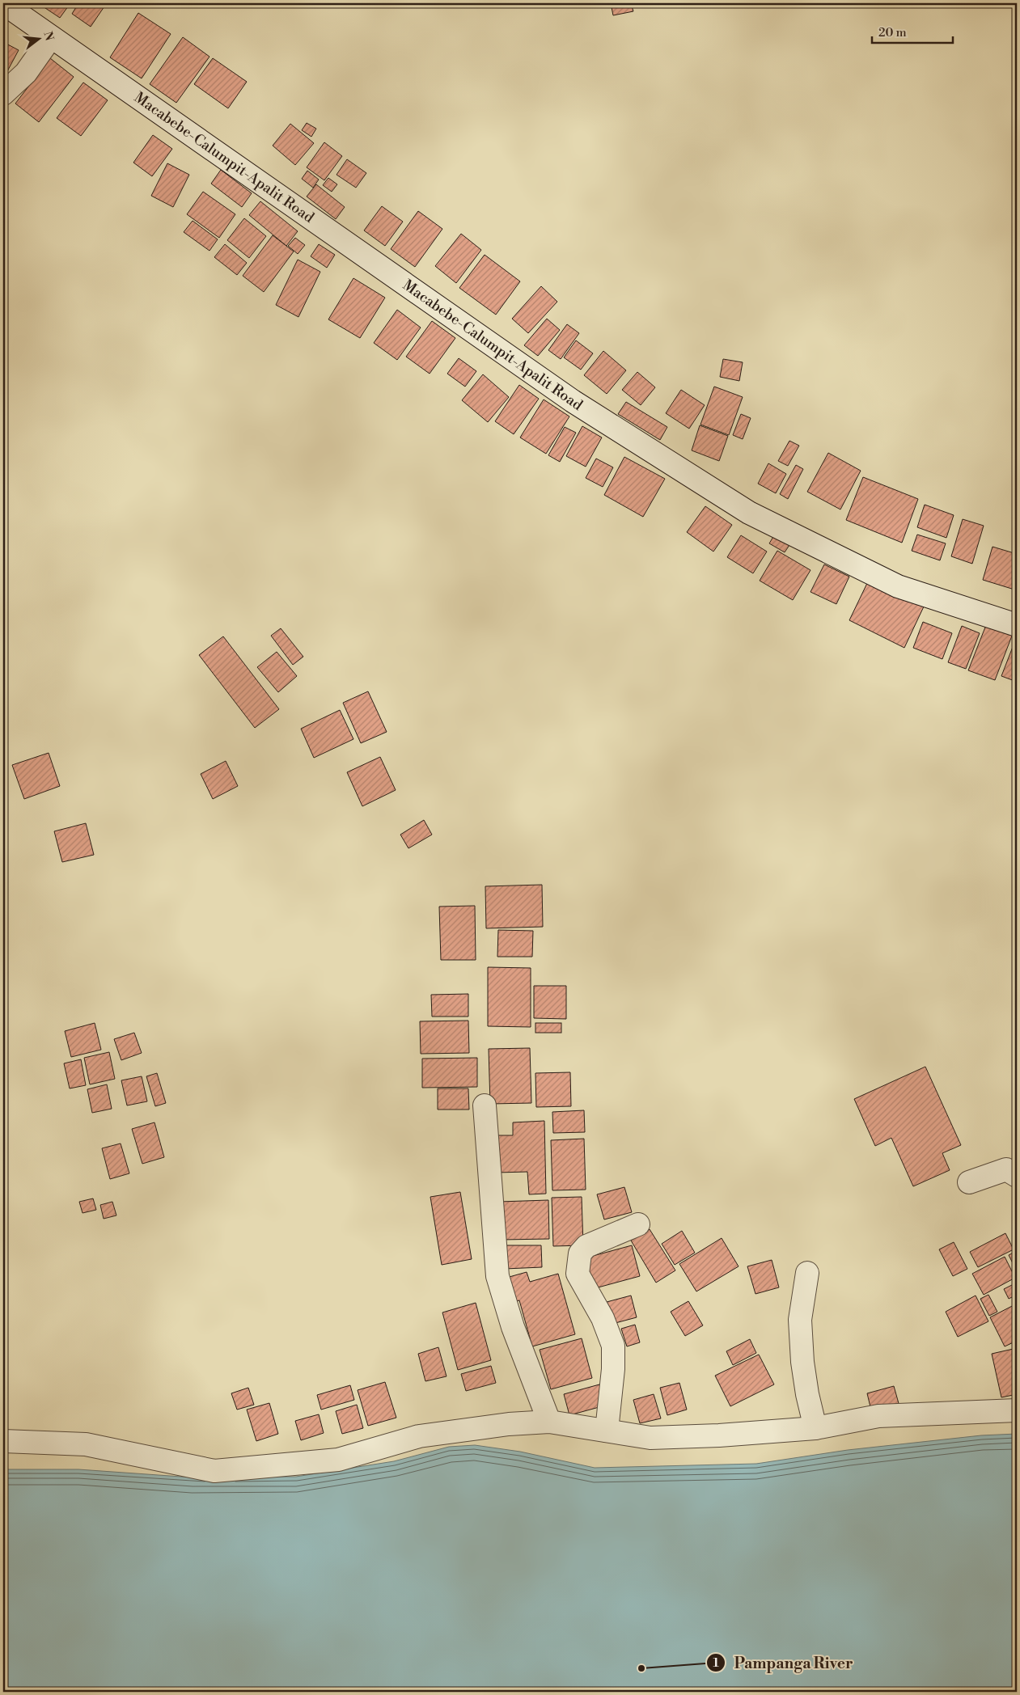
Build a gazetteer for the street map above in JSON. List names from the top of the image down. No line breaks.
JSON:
{"streets":{"street":["Macabebe-Calumpit-Apalit Road"]},"places":["Pampanga River"],"scale_bar":"20 m","north":"right"}
